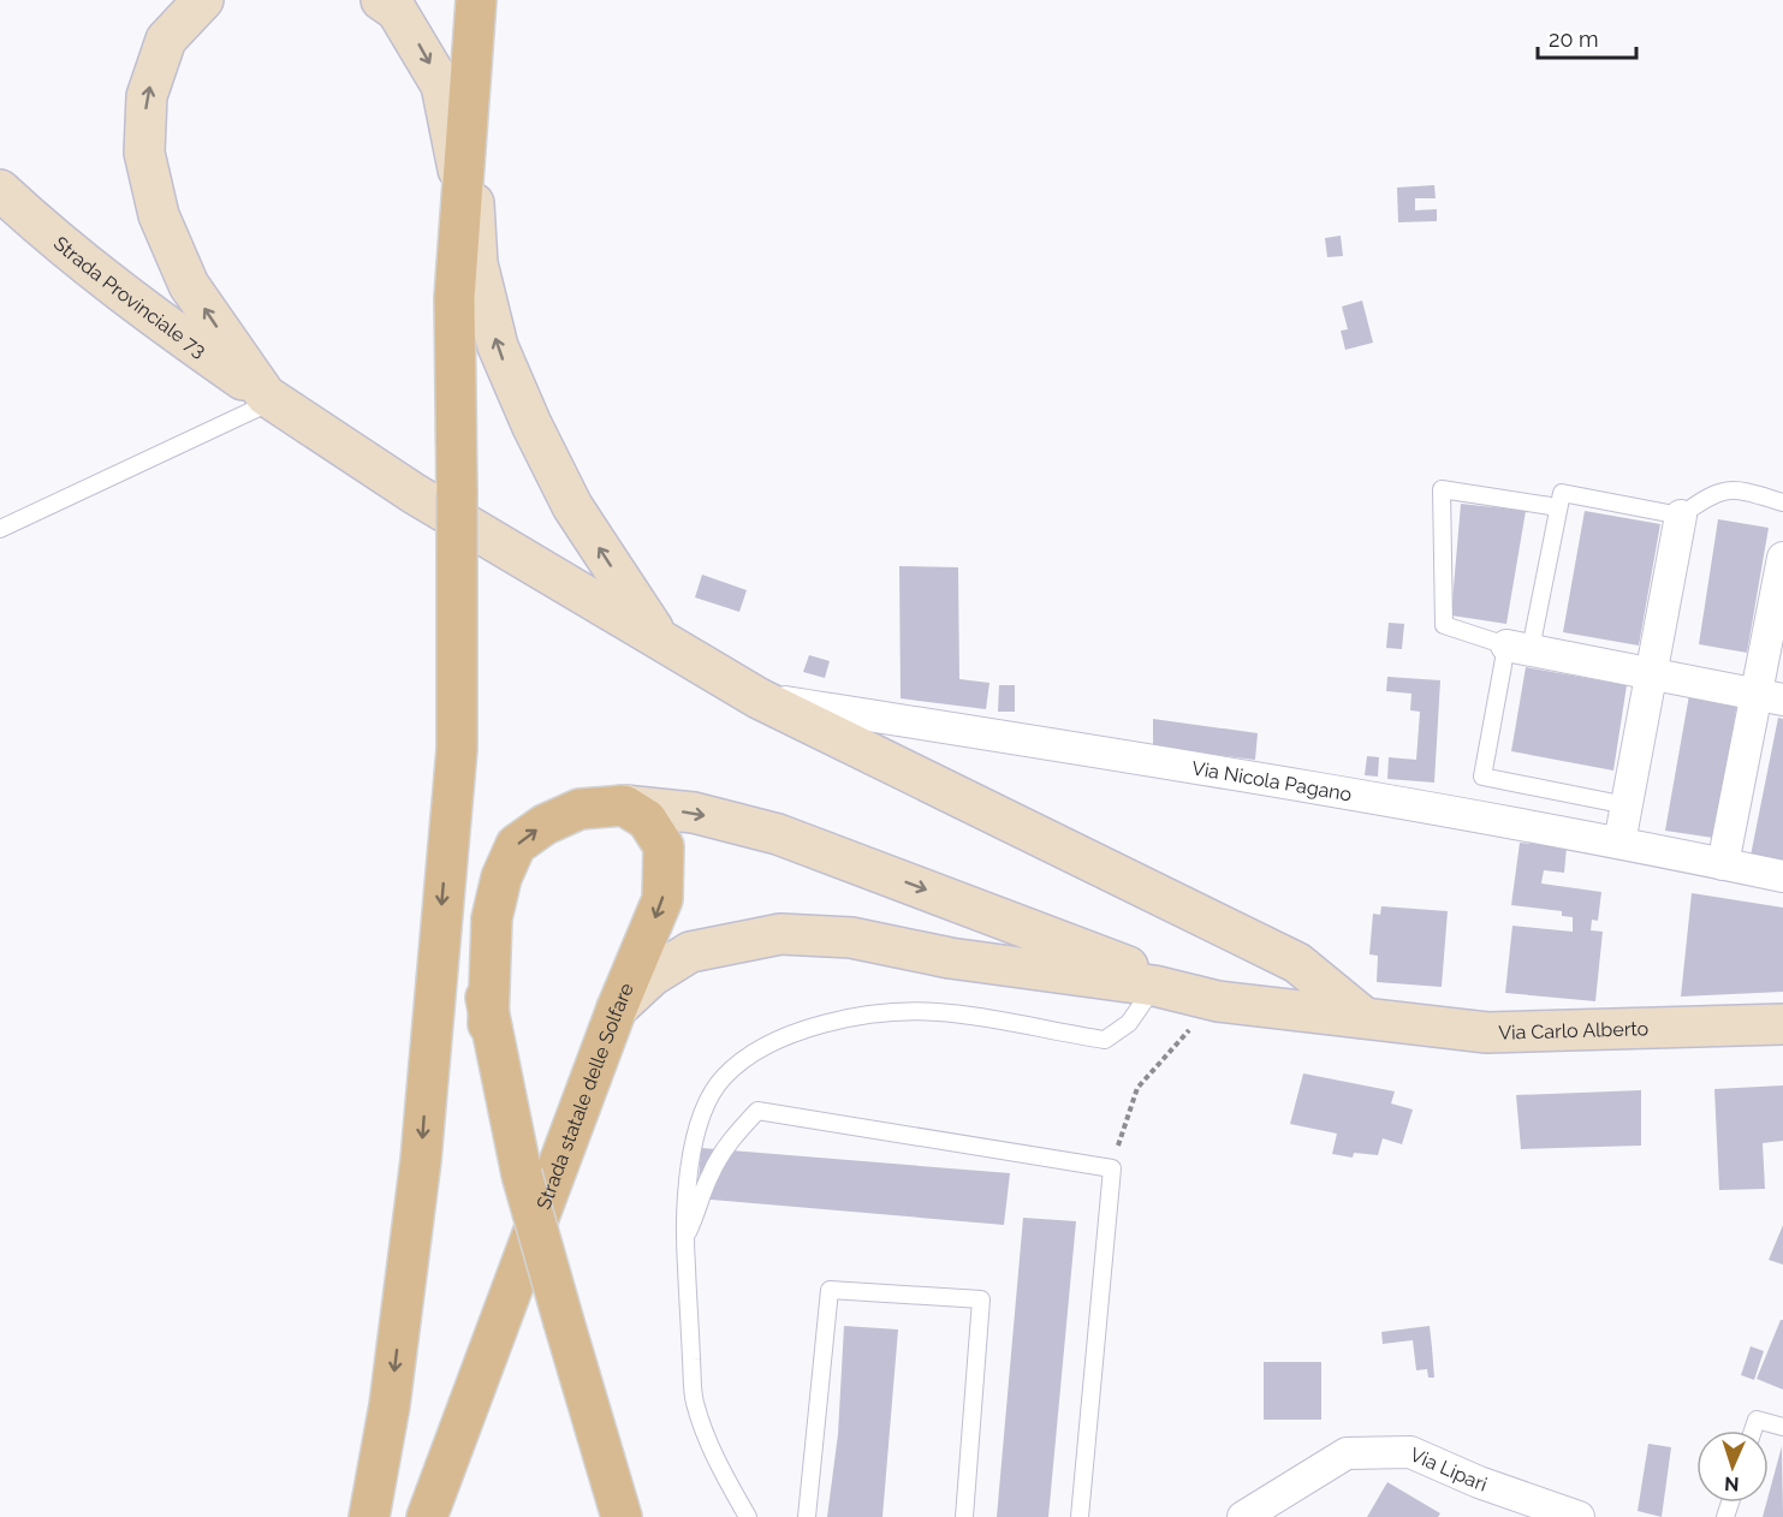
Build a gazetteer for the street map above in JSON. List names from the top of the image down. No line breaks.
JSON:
{"streets":{"main road":["Strada Provinciale 73","Via Carlo Alberto","Strada statale delle Solfare"],"street":["Via Nicola Pagano","Via Lipari"]},"crossings":[["Strada Provinciale 73","Via Nicola Pagano"],["Strada Provinciale 73","Via Carlo Alberto"],["Via Carlo Alberto","Strada statale delle Solfare"]],"scale_bar":"20 m","north":"bottom"}
